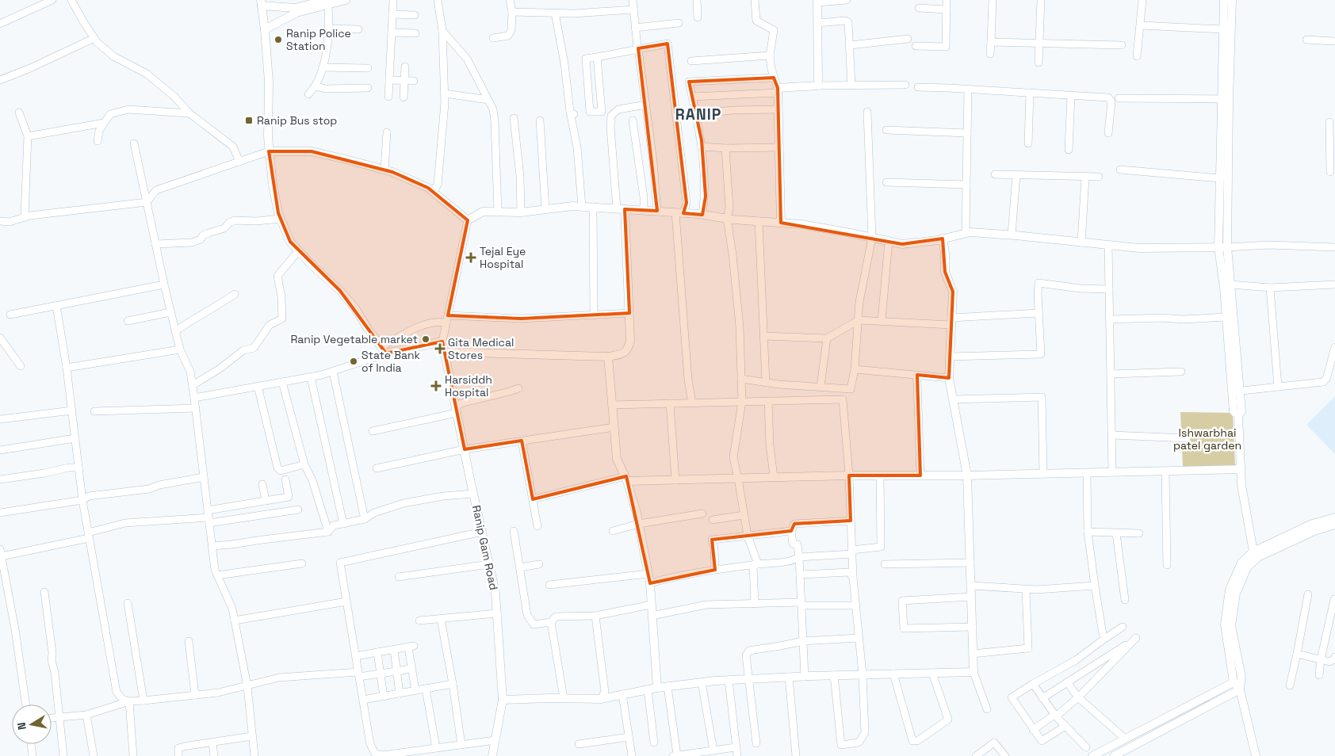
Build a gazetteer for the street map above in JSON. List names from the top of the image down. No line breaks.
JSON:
{"streets":{"street":["Ranip Gam Road"]},"districts":["RANIP"],"parks":["Ishwarbhai patel garden"],"places":{"other":["Ranip Police Station","Ranip Vegetable market","State Bank of India"],"transit":["Ranip Bus stop"],"health":["Tejal Eye Hospital","Gita Medical Stores","Harsiddh Hospital"]},"north":"left"}
